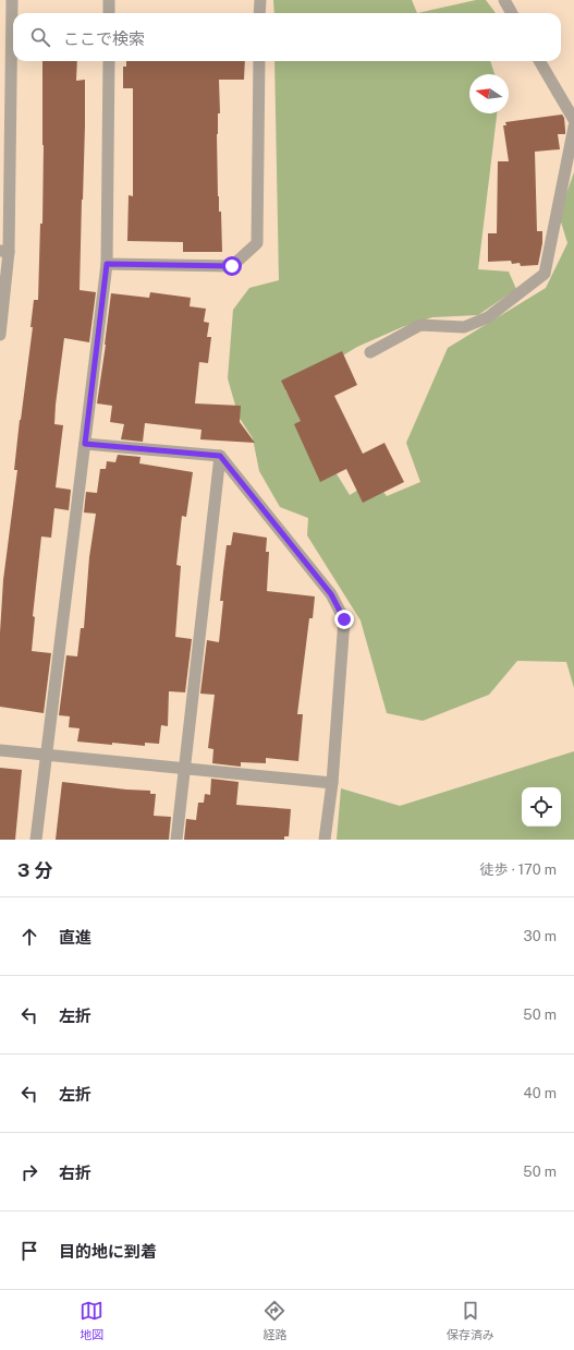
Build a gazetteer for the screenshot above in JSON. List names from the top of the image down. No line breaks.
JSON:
{"north":"left","page":{"search":"ここで検索","heading":["3 分","徒歩 · 170 m"],"list":[["直進","30 m"],["左折","50 m"],["左折","40 m"],["右折","50 m"],"目的地に到着"],"nav":["地図","経路","保存済み"]}}
